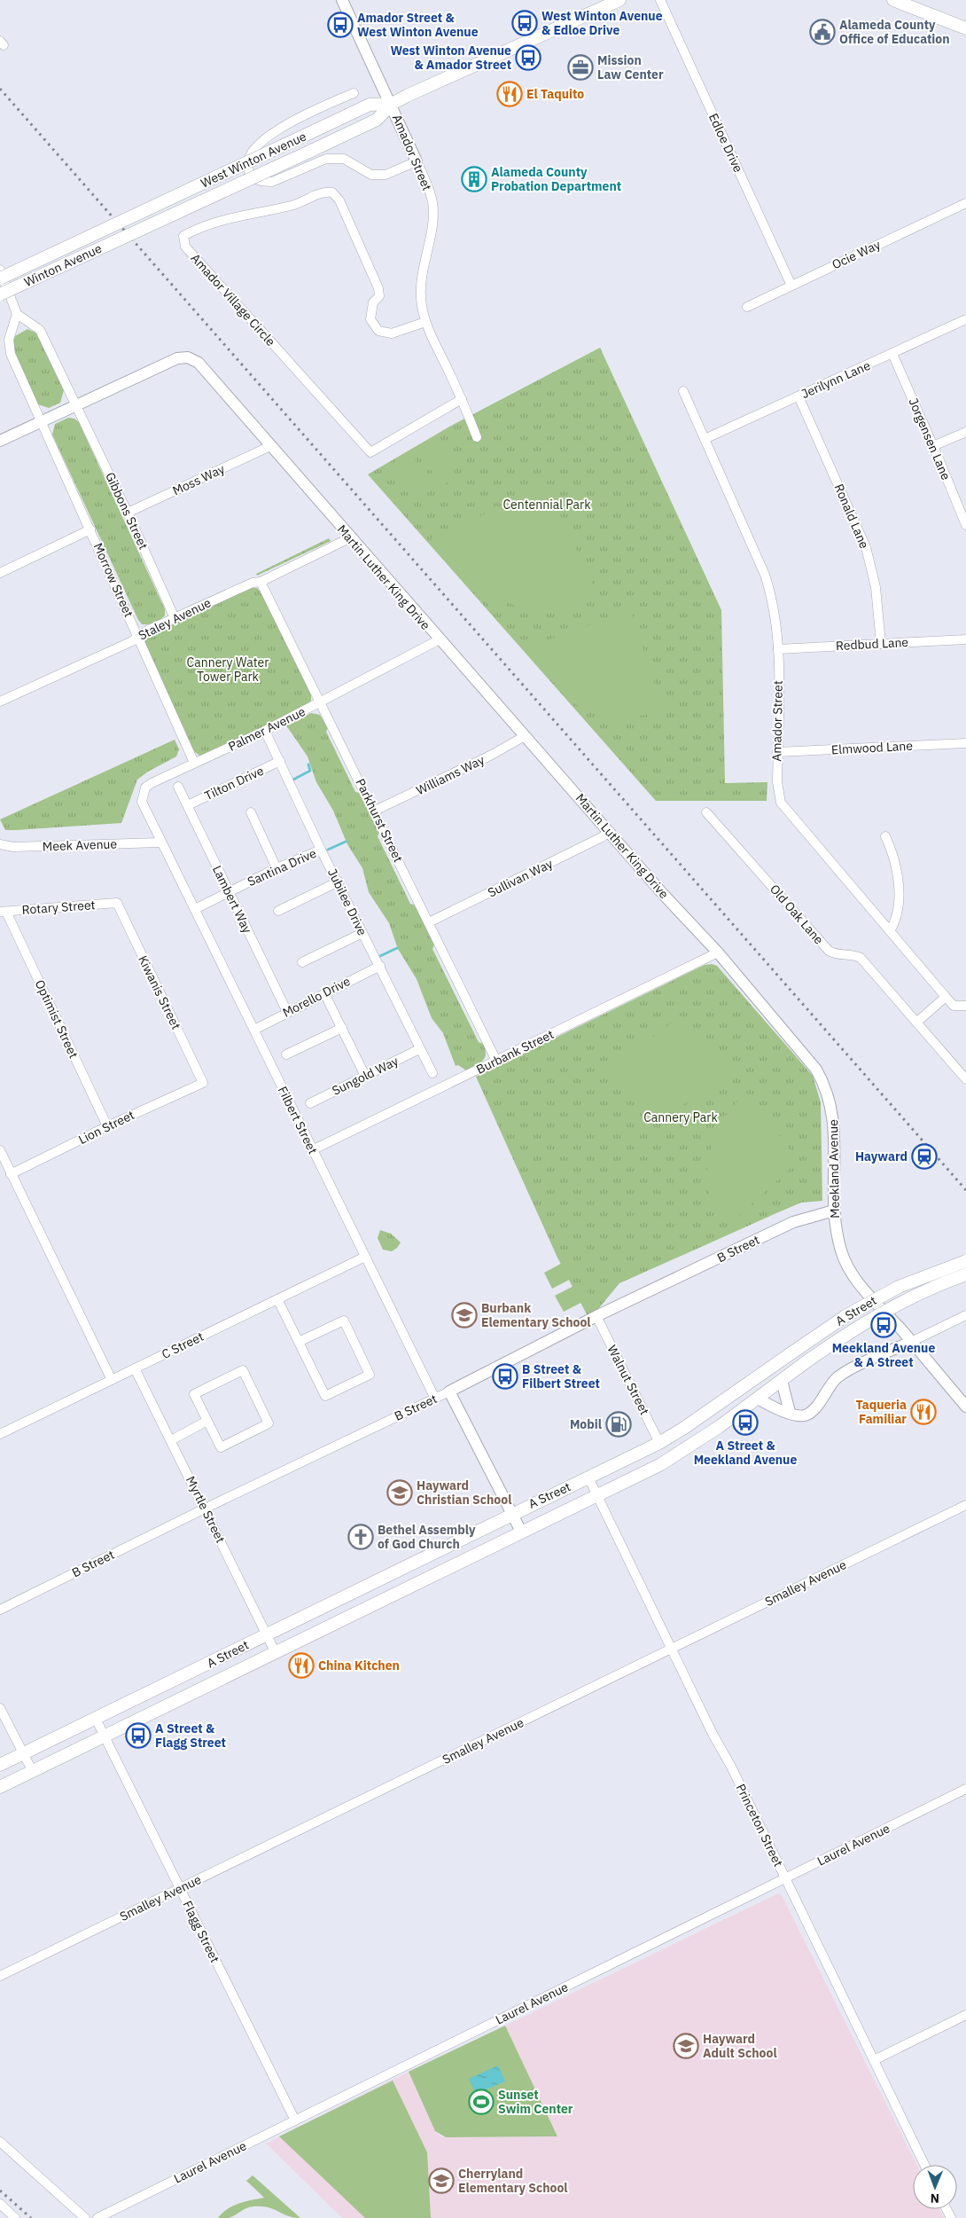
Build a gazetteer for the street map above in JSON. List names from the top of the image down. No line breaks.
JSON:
{"streets":{"main road":["West Winton Avenue","Winton Avenue","A Street"],"street":["Edloe Drive","Amador Street","Ocie Way","Amador Village Circle","Jerilynn Lane","Jorgensen Lane","Moss Way","Gibbons Street","Ronald Lane","Martin Luther King Drive","Morrow Street","Staley Avenue","Redbud Lane","Palmer Avenue","Elmwood Lane","Williams Way","Tilton Drive","Parkhurst Street","Meek Avenue","Santina Drive","Sullivan Way","Lambert Way","Jubilee Drive","Rotary Street","Old Oak Lane","Kiwanis Street","Morello Drive","Optimist Street","Burbank Street","Sungold Way","Filbert Street","Lion Street","Meekland Avenue","B Street","C Street","Walnut Street","Myrtle Street","Smalley Avenue","Princeton Street","Laurel Avenue","Flagg Street"]},"crossings":[["Edloe Drive","Ocie Way"],["Amador Street","West Winton Avenue"],["Amador Street","Amador Village Circle"],["Amador Street","Jerilynn Lane"],["Amador Street","Redbud Lane"],["Amador Street","Elmwood Lane"],["West Winton Avenue","Winton Avenue"],["Jerilynn Lane","Jorgensen Lane"],["Jerilynn Lane","Ronald Lane"],["Moss Way","Gibbons Street"],["Moss Way","Martin Luther King Drive"],["Gibbons Street","Martin Luther King Drive"],["Gibbons Street","Morrow Street"],["Gibbons Street","Staley Avenue"],["Ronald Lane","Redbud Lane"],["Martin Luther King Drive","Morrow Street"],["Martin Luther King Drive","Staley Avenue"],["Martin Luther King Drive","Palmer Avenue"],["Martin Luther King Drive","Williams Way"],["Martin Luther King Drive","Sullivan Way"],["Martin Luther King Drive","Burbank Street"],["Martin Luther King Drive","Meekland Avenue"],["Morrow Street","Staley Avenue"],["Morrow Street","Palmer Avenue"],["Staley Avenue","Parkhurst Street"],["Palmer Avenue","Parkhurst Street"],["Palmer Avenue","Meek Avenue"],["Palmer Avenue","Jubilee Drive"],["Palmer Avenue","Filbert Street"],["Williams Way","Parkhurst Street"],["Tilton Drive","Lambert Way"],["Tilton Drive","Jubilee Drive"],["Parkhurst Street","Sullivan Way"],["Parkhurst Street","Burbank Street"],["Meek Avenue","Filbert Street"],["Santina Drive","Lambert Way"],["Santina Drive","Jubilee Drive"],["Santina Drive","Filbert Street"],["Lambert Way","Morello Drive"],["Jubilee Drive","Morello Drive"],["Jubilee Drive","Sungold Way"],["Rotary Street","Kiwanis Street"],["Rotary Street","Optimist Street"],["Kiwanis Street","Lion Street"],["Morello Drive","Filbert Street"],["Optimist Street","Lion Street"],["Burbank Street","Filbert Street"],["Burbank Street","Meekland Avenue"],["Filbert Street","B Street"],["Filbert Street","C Street"],["Meekland Avenue","B Street"],["B Street","Walnut Street"],["B Street","Myrtle Street"],["A Street","Walnut Street"],["A Street","Myrtle Street"],["A Street","Princeton Street"],["A Street","Flagg Street"],["C Street","Myrtle Street"],["Smalley Avenue","Princeton Street"],["Smalley Avenue","Flagg Street"],["Princeton Street","Laurel Avenue"],["Laurel Avenue","Flagg Street"]],"parks":["Centennial Park","Cannery Water Tower Park","Cannery Park"],"places":{"bus stop":["West Winton Avenue & Edloe Drive","Amador Street & West Winton Avenue","West Winton Avenue & Amador Street","Meekland Avenue & A Street","B Street & Filbert Street","A Street & Meekland Avenue","A Street & Flagg Street"],"public building":["Alameda County Office of Education"],"office":["Mission Law Center"],"restaurant":["El Taquito","Taqueria Familiar","China Kitchen"],"building":["Alameda County Probation Department"],"station":["Hayward"],"school or university":["Burbank Elementary School","Hayward Christian School","Hayward Adult School","Cherryland Elementary School"],"fuel station":["Mobil"],"church":["Bethel Assembly of God Church"],"sports":["Sunset Swim Center"]},"north":"bottom"}
